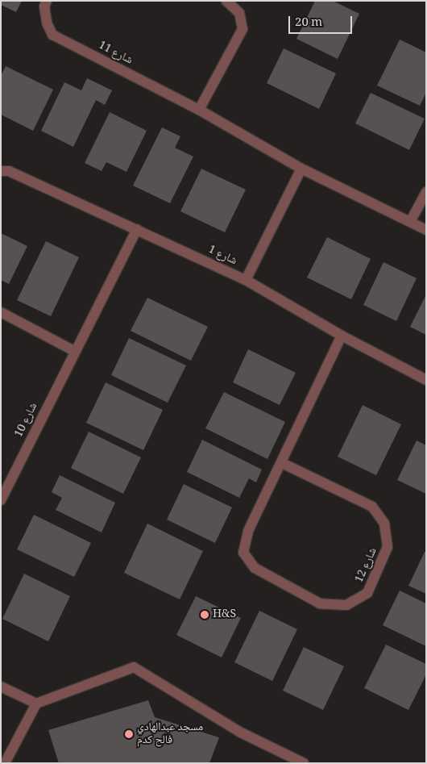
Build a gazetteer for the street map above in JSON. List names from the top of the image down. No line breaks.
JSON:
{"streets":{"street":["شارع 11","شارع 1","شارع 10","شارع 12"]},"crossings":[["شارع 1","شارع 10"],["شارع 1","شارع 12"]],"places":["H&S","مسجد عبدالهادي فالح كدم"],"scale_bar":"20 m"}
